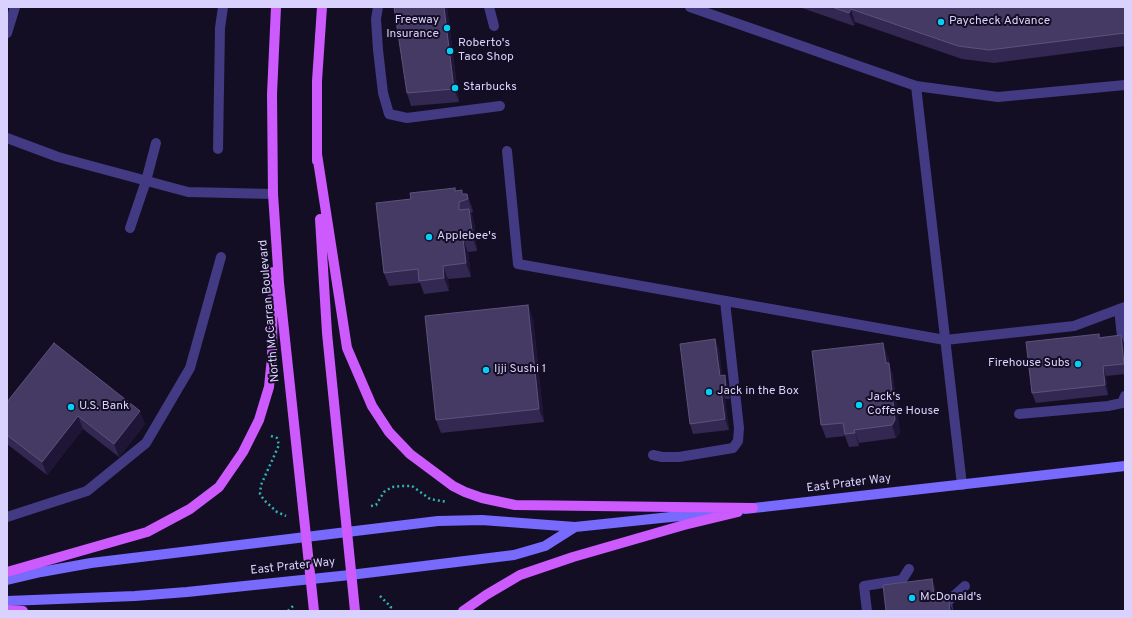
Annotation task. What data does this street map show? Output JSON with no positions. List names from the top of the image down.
{
  "streets": {
    "main road": ["North McCarran Boulevard", "East Prater Way"]
  },
  "crossings": [
    ["North McCarran Boulevard", "East Prater Way"]
  ],
  "places": [
    "Paycheck Advance",
    "Freeway Insurance",
    "Roberto's Taco Shop",
    "Starbucks",
    "Applebee's",
    "Firehouse Subs",
    "Ijji Sushi 1",
    "Jack in the Box",
    "Jack's Coffee House",
    "U.S. Bank",
    "McDonald's"
  ]
}
